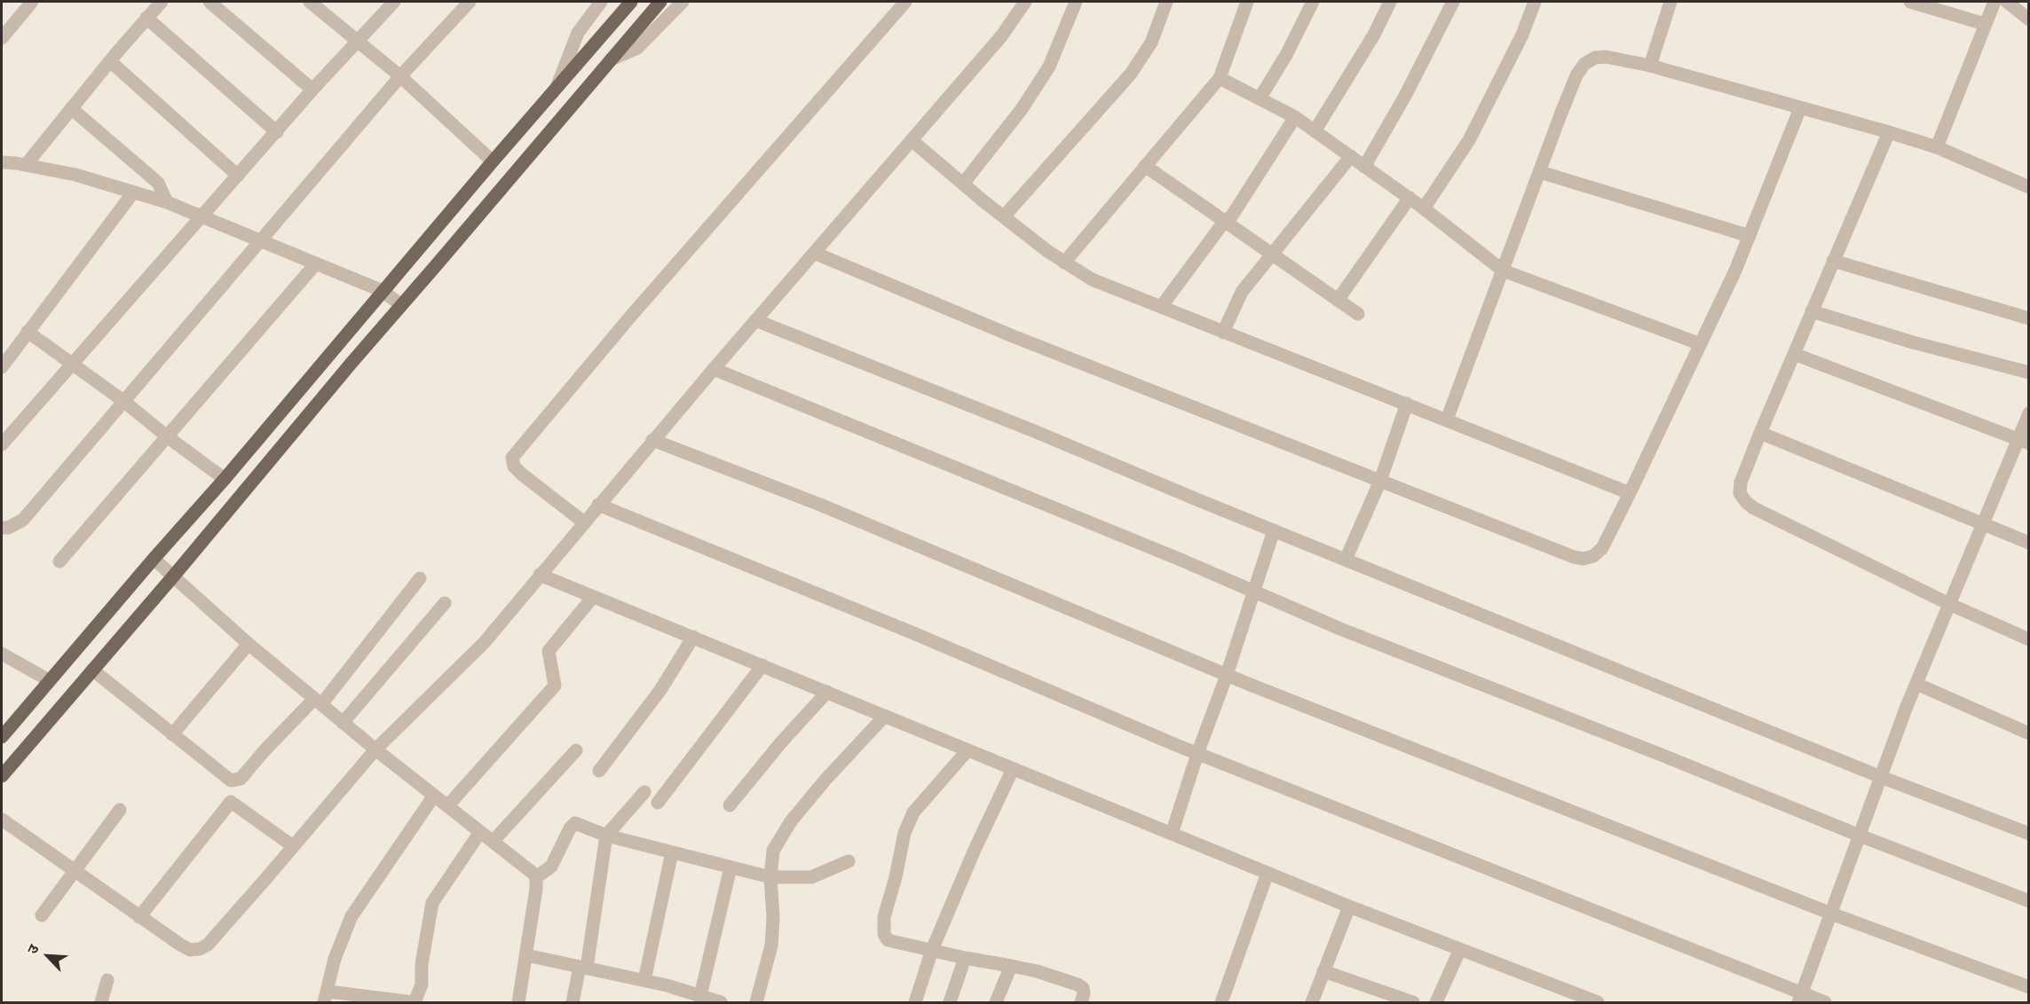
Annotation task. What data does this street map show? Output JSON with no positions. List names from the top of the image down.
{
  "north": "top left"
}
